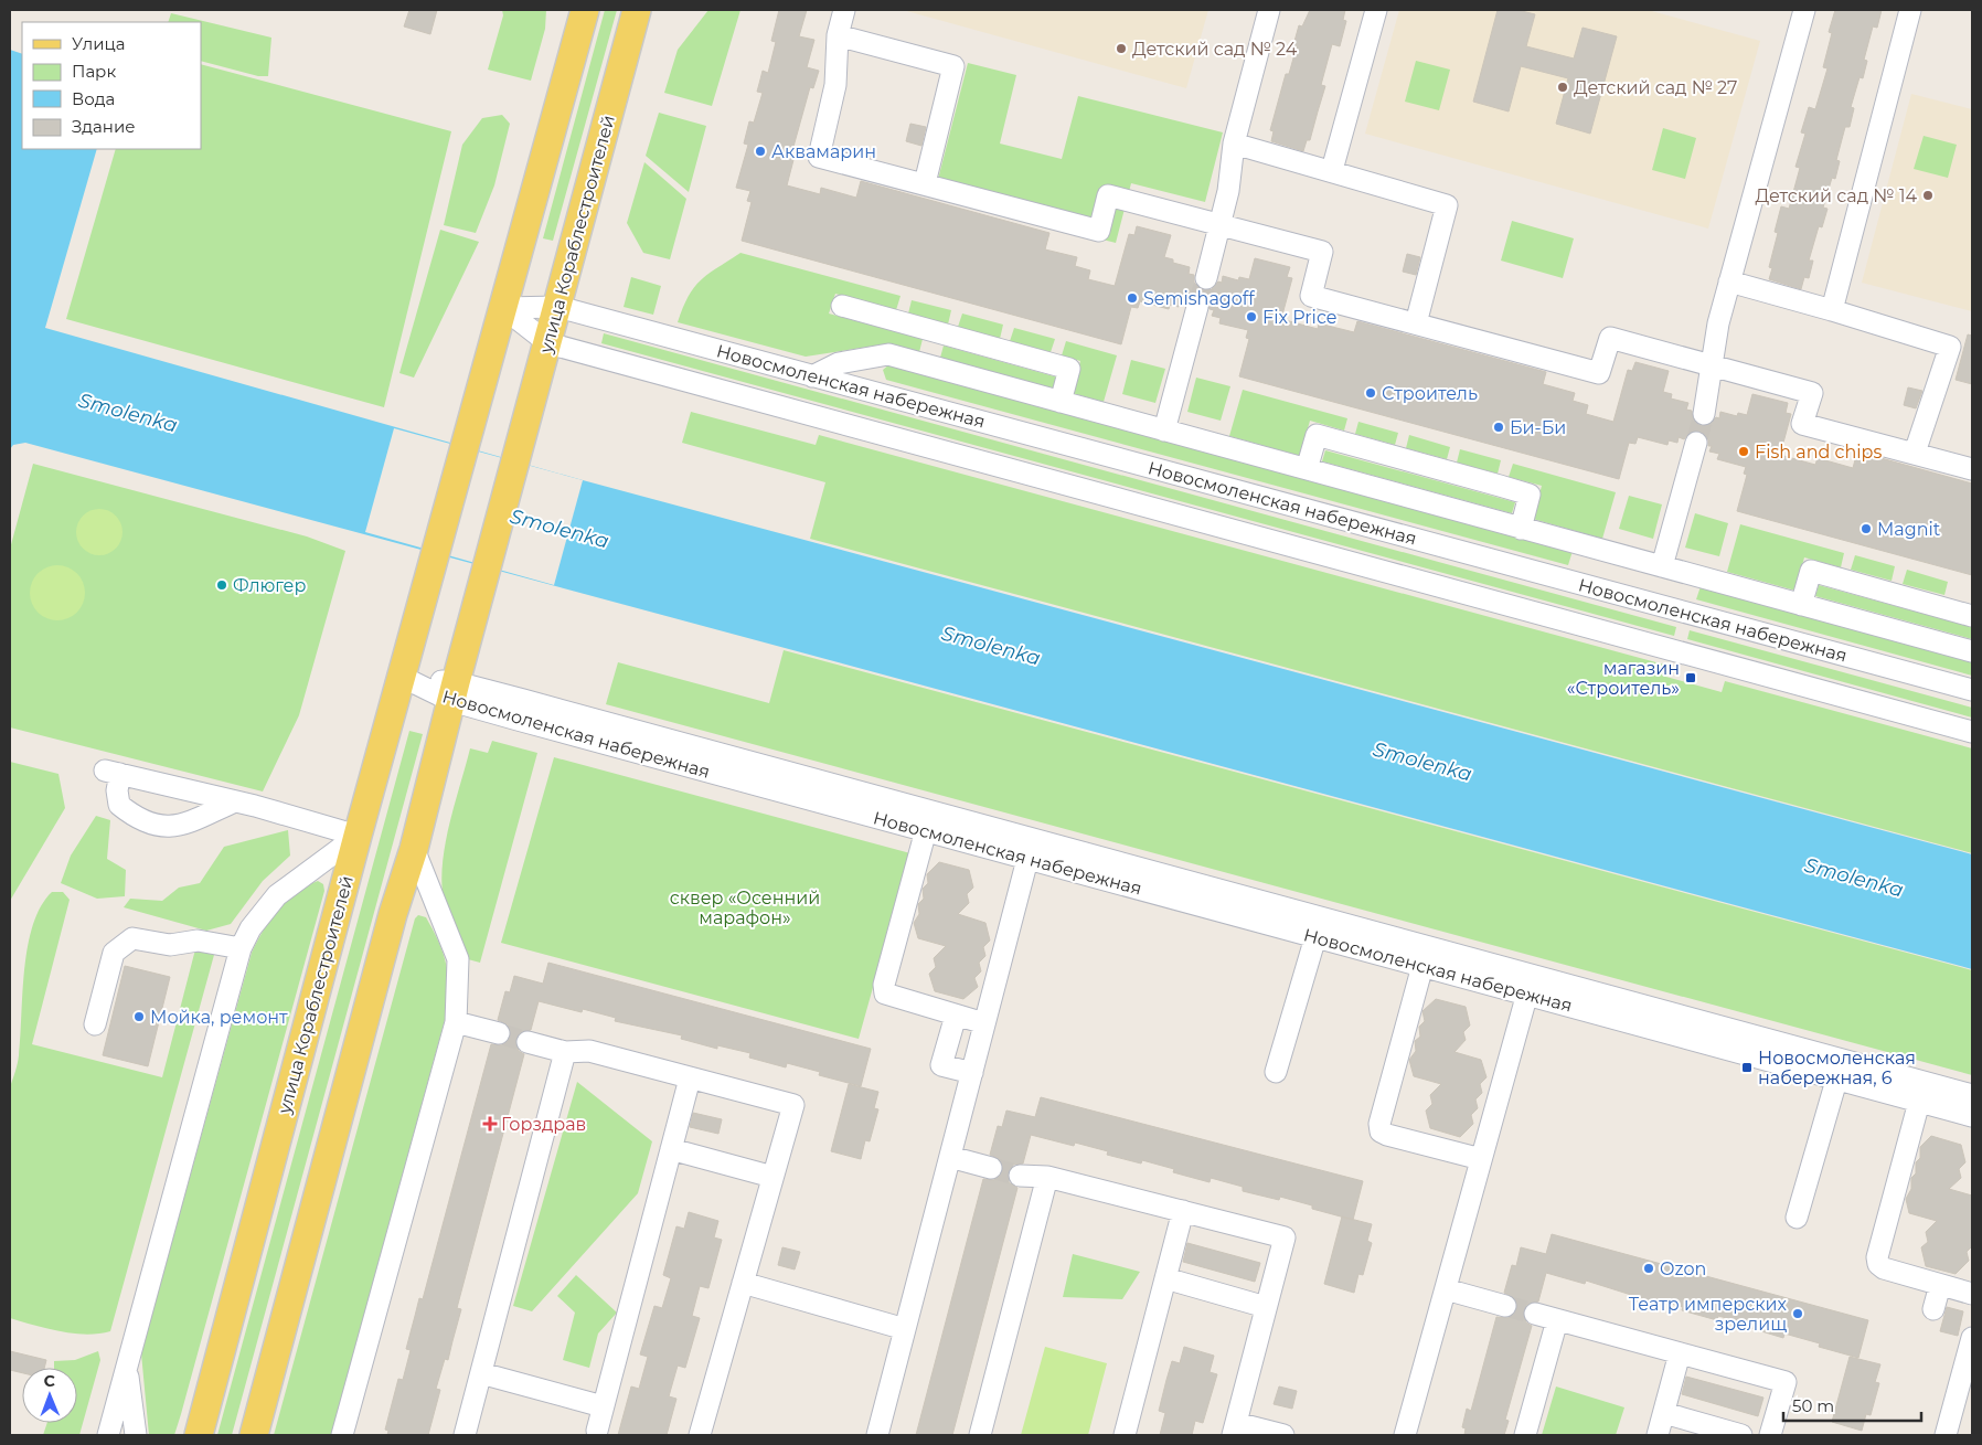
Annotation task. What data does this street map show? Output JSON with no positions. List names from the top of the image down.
{
  "streets": {
    "main road": ["улица Кораблестроителей"],
    "street": ["Новосмоленская набережная"]
  },
  "crossings": [
    ["улица Кораблестроителей", "Новосмоленская набережная"]
  ],
  "water": ["Smolenka"],
  "parks": ["сквер «Осенний марафон»"],
  "places": {
    "other": [
      "Детский сад № 24",
      "Детский сад № 27",
      "Аквамарин",
      "Детский сад № 14",
      "Semishagoff",
      "Fix Price",
      "Строитель",
      "Би-Би",
      "Fish and chips",
      "Magnit",
      "Флюгер",
      "Мойка, ремонт",
      "Ozon",
      "Театр имперских зрелищ"
    ],
    "transit": ["магазин «Строитель»", "Новосмоленская набережная, 6"],
    "health": ["Горздрав"]
  },
  "legend": [
    "Улица",
    "Парк",
    "Вода",
    "Здание"
  ],
  "scale_bar": "50 m",
  "north": "top"
}
